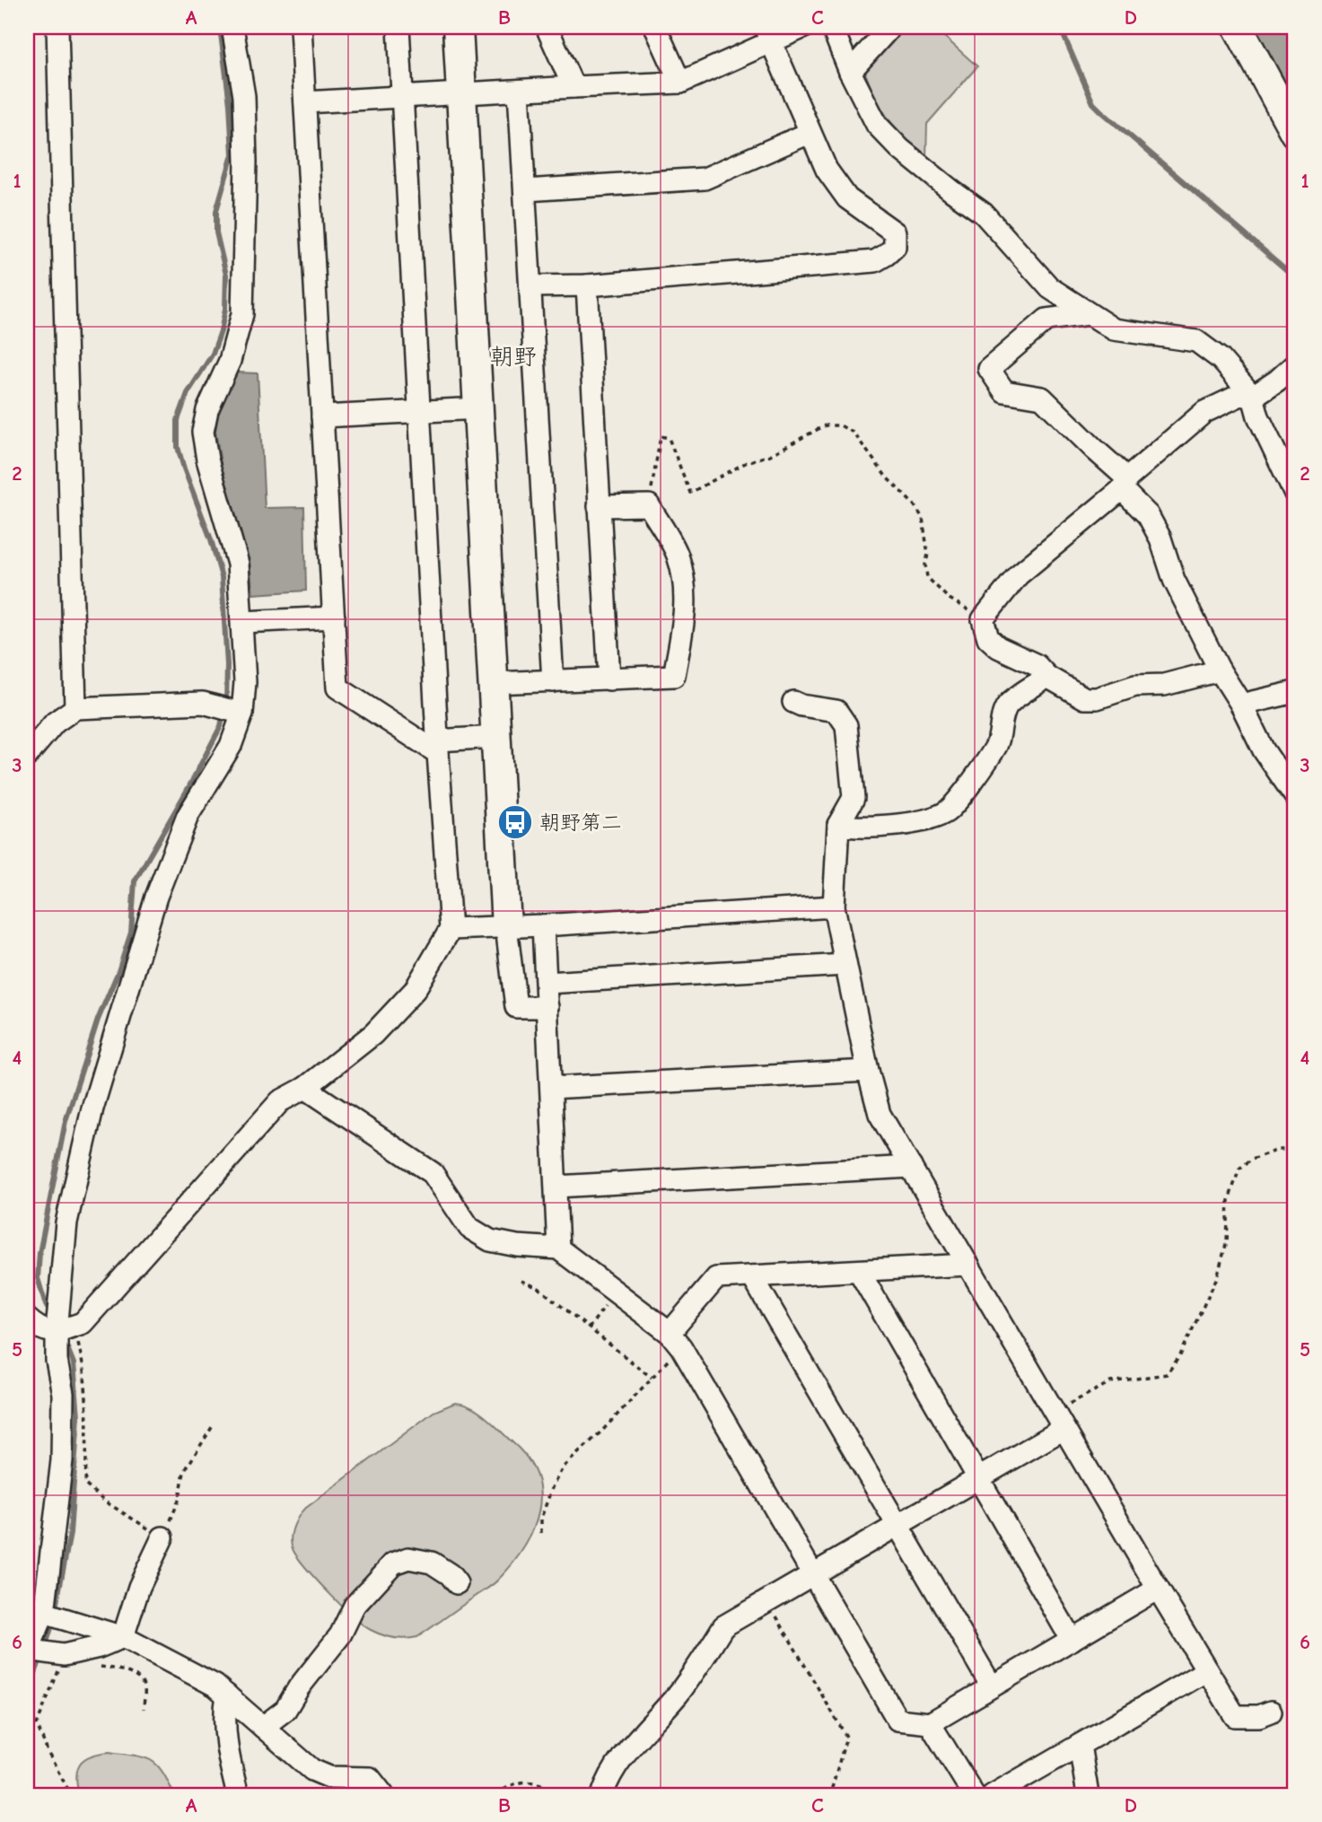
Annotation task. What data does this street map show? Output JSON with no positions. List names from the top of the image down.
{
  "districts": ["朝野"],
  "places": {
    "bus stop": ["朝野第二"]
  },
  "grid": {
    "columns": [
      "A",
      "B",
      "C",
      "D"
    ],
    "rows": [
      "1",
      "2",
      "3",
      "4",
      "5",
      "6"
    ]
  }
}
